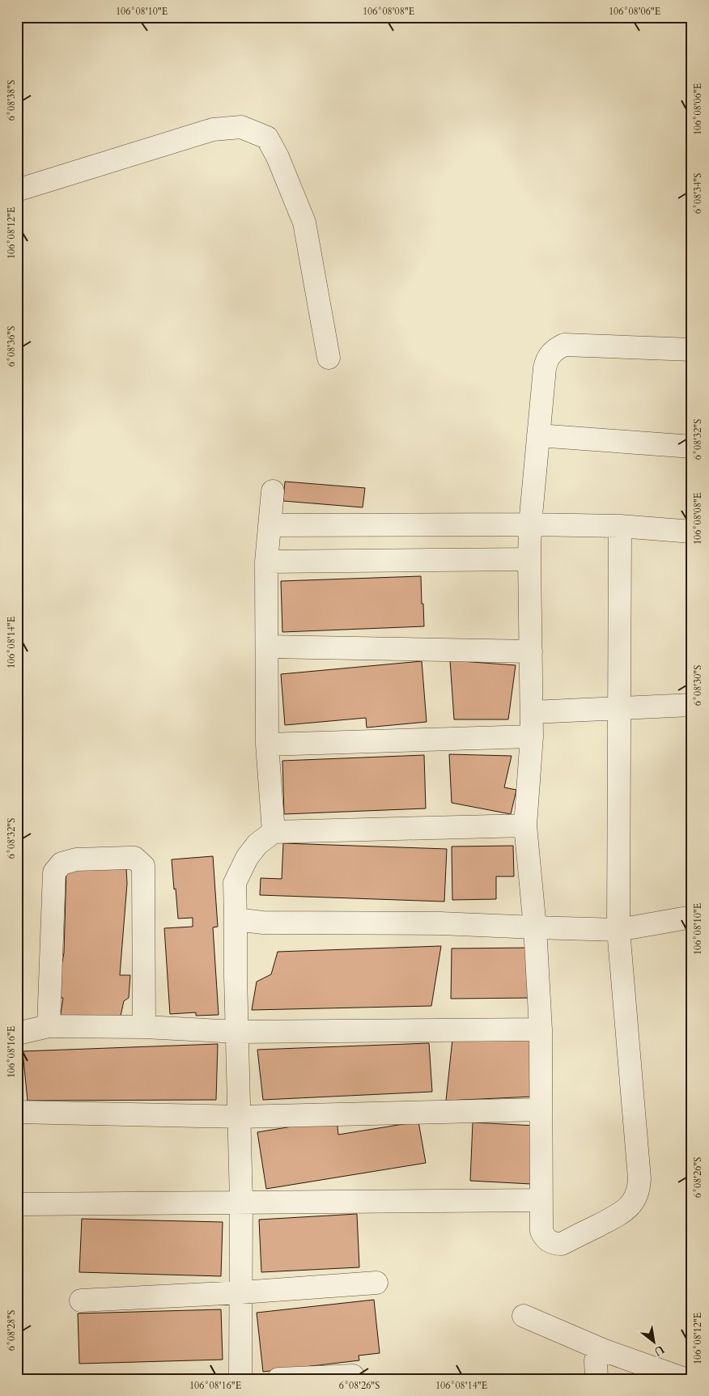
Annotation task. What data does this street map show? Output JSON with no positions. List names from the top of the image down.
{
  "north": "bottom right",
  "coordinates": [
    "106°08'10\"E",
    "106°08'08\"E",
    "106°08'06\"E",
    "6°08'38\"S",
    "6°08'34\"S",
    "106°08'12\"E",
    "6°08'36\"S",
    "6°08'32\"S",
    "106°08'14\"E",
    "6°08'30\"S",
    "106°08'16\"E",
    "6°08'26\"S",
    "6°08'28\"S"
  ]
}
